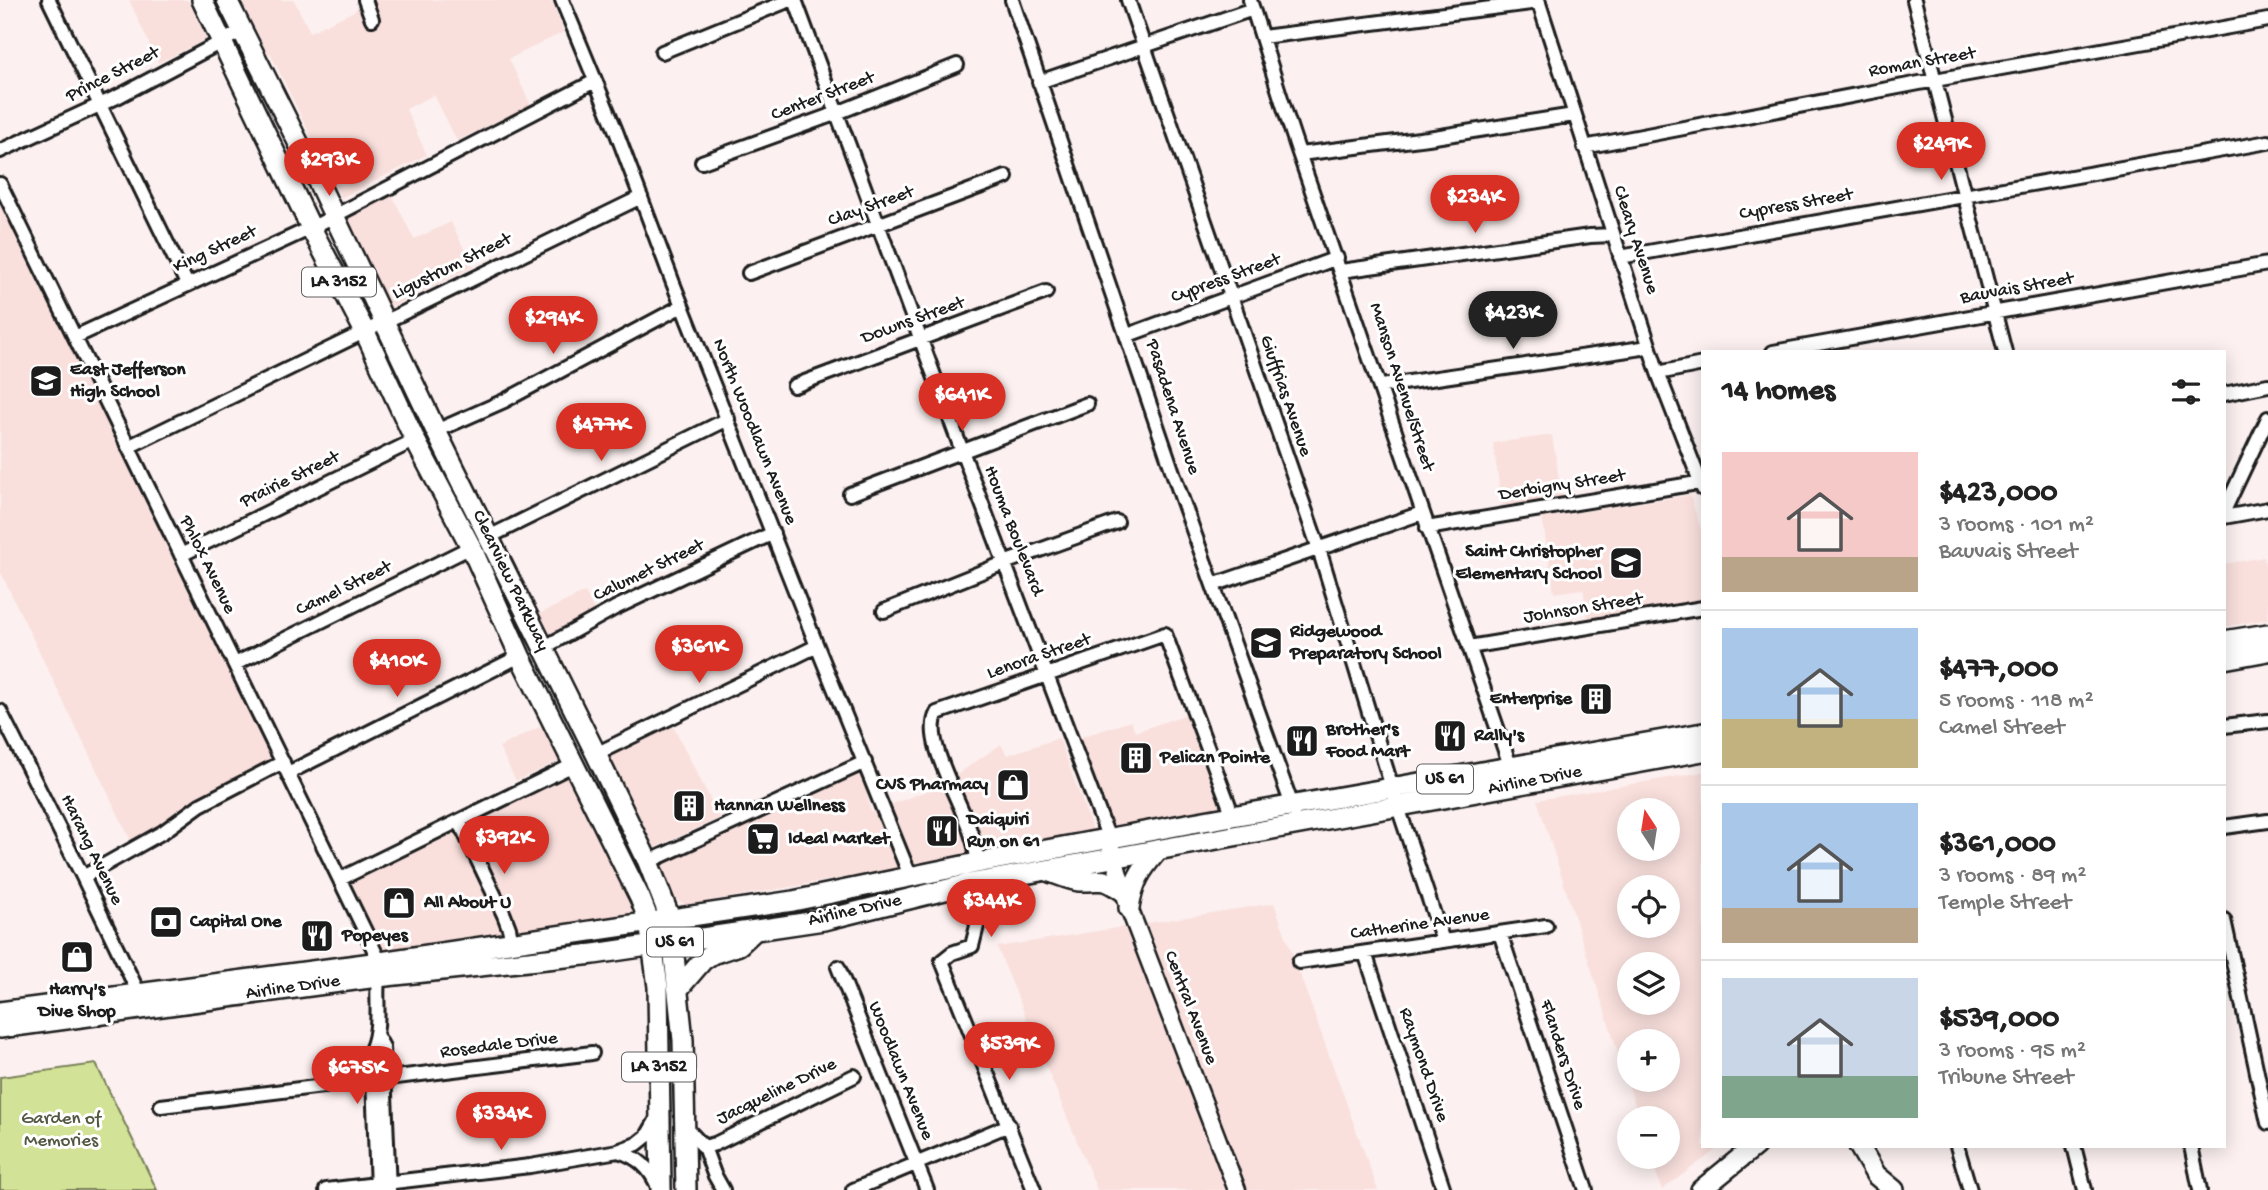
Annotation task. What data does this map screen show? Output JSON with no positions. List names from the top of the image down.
{
  "streets": {
    "highway": [
      "LA 3152",
      "Clearview Parkway",
      "US 61",
      "Airline Drive"
    ],
    "main road": ["Central Avenue"],
    "street": [
      "Roman Street",
      "Prince Street",
      "Center Street",
      "Cypress Street",
      "Clay Street",
      "Cleary Avenue",
      "King Street",
      "Ligustrum Street",
      "Bauvais Street",
      "Downs Street",
      "Manson Avenue/Street",
      "Giuffrias Avenue",
      "Pasadena Avenue",
      "North Woodlawn Avenue",
      "Prairie Street",
      "Derbigny Street",
      "Houma Boulevard",
      "Phlox Avenue",
      "Calumet Street",
      "Camel Street",
      "Johnson Street",
      "Lenora Street",
      "Harang Avenue",
      "Catherine Avenue",
      "Rosedale Drive",
      "Flanders Drive",
      "Raymond Drive",
      "Woodlawn Avenue",
      "Jacqueline Drive"
    ]
  },
  "crossings": [
    ["Roman Street", "Cleary Avenue"],
    ["Prince Street", "Clearview Parkway"],
    ["Center Street", "Houma Boulevard"],
    ["Cypress Street", "Cleary Avenue"],
    ["Cypress Street", "Manson Avenue/Street"],
    ["Cypress Street", "Giuffrias Avenue"],
    ["Cypress Street", "Pasadena Avenue"],
    ["Clay Street", "Houma Boulevard"],
    ["King Street", "North Woodlawn Avenue"],
    ["King Street", "Phlox Avenue"],
    ["King Street", "Clearview Parkway"],
    ["Ligustrum Street", "North Woodlawn Avenue"],
    ["Ligustrum Street", "Phlox Avenue"],
    ["Ligustrum Street", "Clearview Parkway"],
    ["LA 3152", "Clearview Parkway"],
    ["LA 3152", "Airline Drive"],
    ["Downs Street", "Houma Boulevard"],
    ["Manson Avenue/Street", "Derbigny Street"],
    ["Manson Avenue/Street", "Johnson Street"],
    ["Manson Avenue/Street", "Airline Drive"],
    ["Giuffrias Avenue", "Airline Drive"],
    ["Giuffrias Avenue", "Catherine Avenue"],
    ["Pasadena Avenue", "Airline Drive"],
    ["North Woodlawn Avenue", "Calumet Street"],
    ["North Woodlawn Avenue", "Airline Drive"],
    ["Prairie Street", "Phlox Avenue"],
    ["Prairie Street", "Clearview Parkway"],
    ["Houma Boulevard", "Lenora Street"],
    ["Houma Boulevard", "Airline Drive"],
    ["Houma Boulevard", "Central Avenue"],
    ["Phlox Avenue", "Camel Street"],
    ["Phlox Avenue", "Airline Drive"],
    ["Calumet Street", "Clearview Parkway"],
    ["Clearview Parkway", "Camel Street"],
    ["Clearview Parkway", "Airline Drive"],
    ["Clearview Parkway", "Jacqueline Drive"],
    ["Lenora Street", "Airline Drive"],
    ["Airline Drive", "Harang Avenue"],
    ["Airline Drive", "Central Avenue"],
    ["Catherine Avenue", "Flanders Drive"],
    ["Catherine Avenue", "Raymond Drive"]
  ],
  "parks": ["Garden of Memories"],
  "places": {
    "school or university": ["East Jefferson High School", "Saint Christopher Elementary School", "Ridgewood Preparatory School"],
    "building": ["Enterprise", "Pelican Pointe", "Hannan Wellness"],
    "restaurant": [
      "Rally's",
      "Brother's Food Mart",
      "Daiquiri Run on 61",
      "Popeyes"
    ],
    "shop": ["CVS Pharmacy", "All About U", "Harry's Dive Shop"],
    "supermarket": ["Ideal Market"],
    "bank": ["Capital One"]
  },
  "north": "top",
  "page": {
    "price": [
      "$249K",
      "$293K",
      "$234K",
      "$423K",
      "$294K",
      "$641K",
      "$477K",
      "$361K",
      "$410K",
      "$392K",
      "$344K",
      "$539K",
      "$675K",
      "$334K"
    ],
    "heading": "14 homes",
    "list": [
      {
        "name": "$423,000",
        "note": "3 rooms · 101 m² · Bauvais Street"
      },
      {
        "name": "$477,000",
        "note": "5 rooms · 118 m² · Camel Street"
      },
      {
        "name": "$361,000",
        "note": "3 rooms · 89 m² · Temple Street"
      },
      {
        "name": "$539,000",
        "note": "3 rooms · 95 m² · Tribune Street"
      }
    ],
    "map_buttons": ["+", "−"]
  }
}
